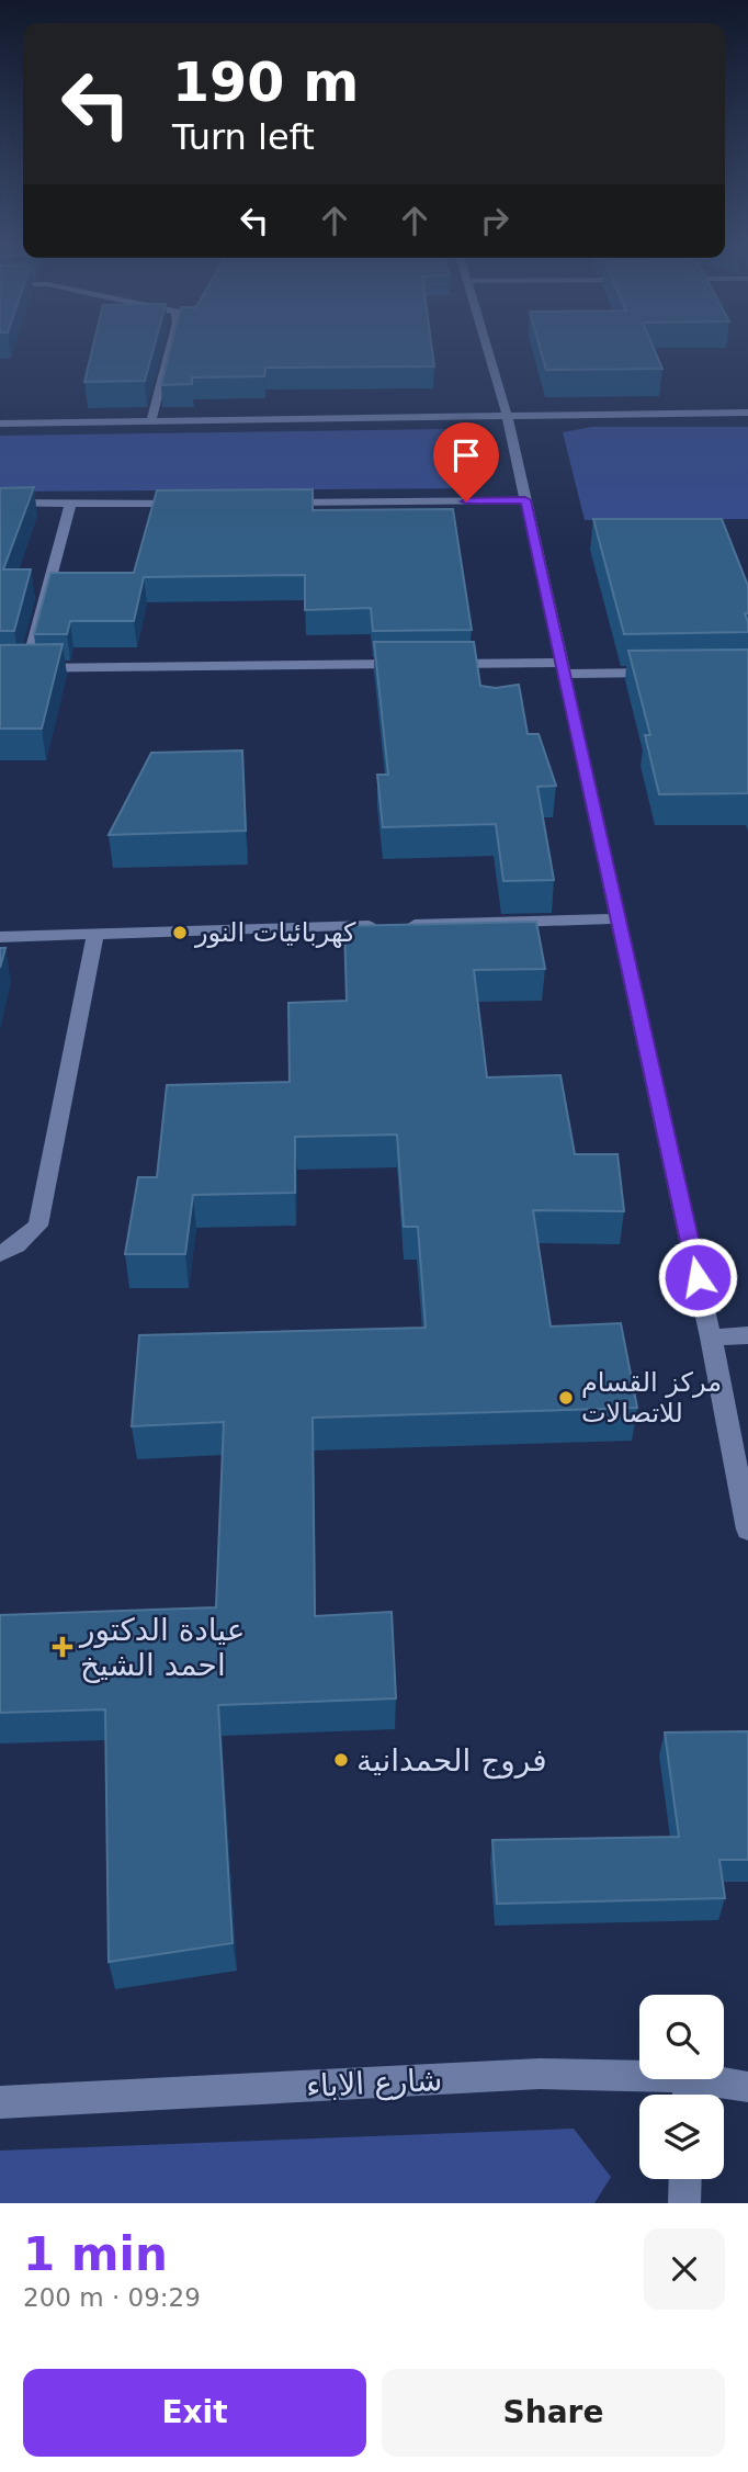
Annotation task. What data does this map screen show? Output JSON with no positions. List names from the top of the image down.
{
  "streets": {
    "street": ["شارع الاباء"]
  },
  "places": {
    "other": ["كهربائيات النور", "مركز القسام للاتصالات", "فروج الحمدانية"],
    "health": ["عيادة الدكتور احمد الشيخ"]
  },
  "page": {
    "turn": ["190 m", "Turn left"],
    "heading": ["1 min", "200 m · 09:29"],
    "buttons": ["Exit", "Share"]
  }
}
